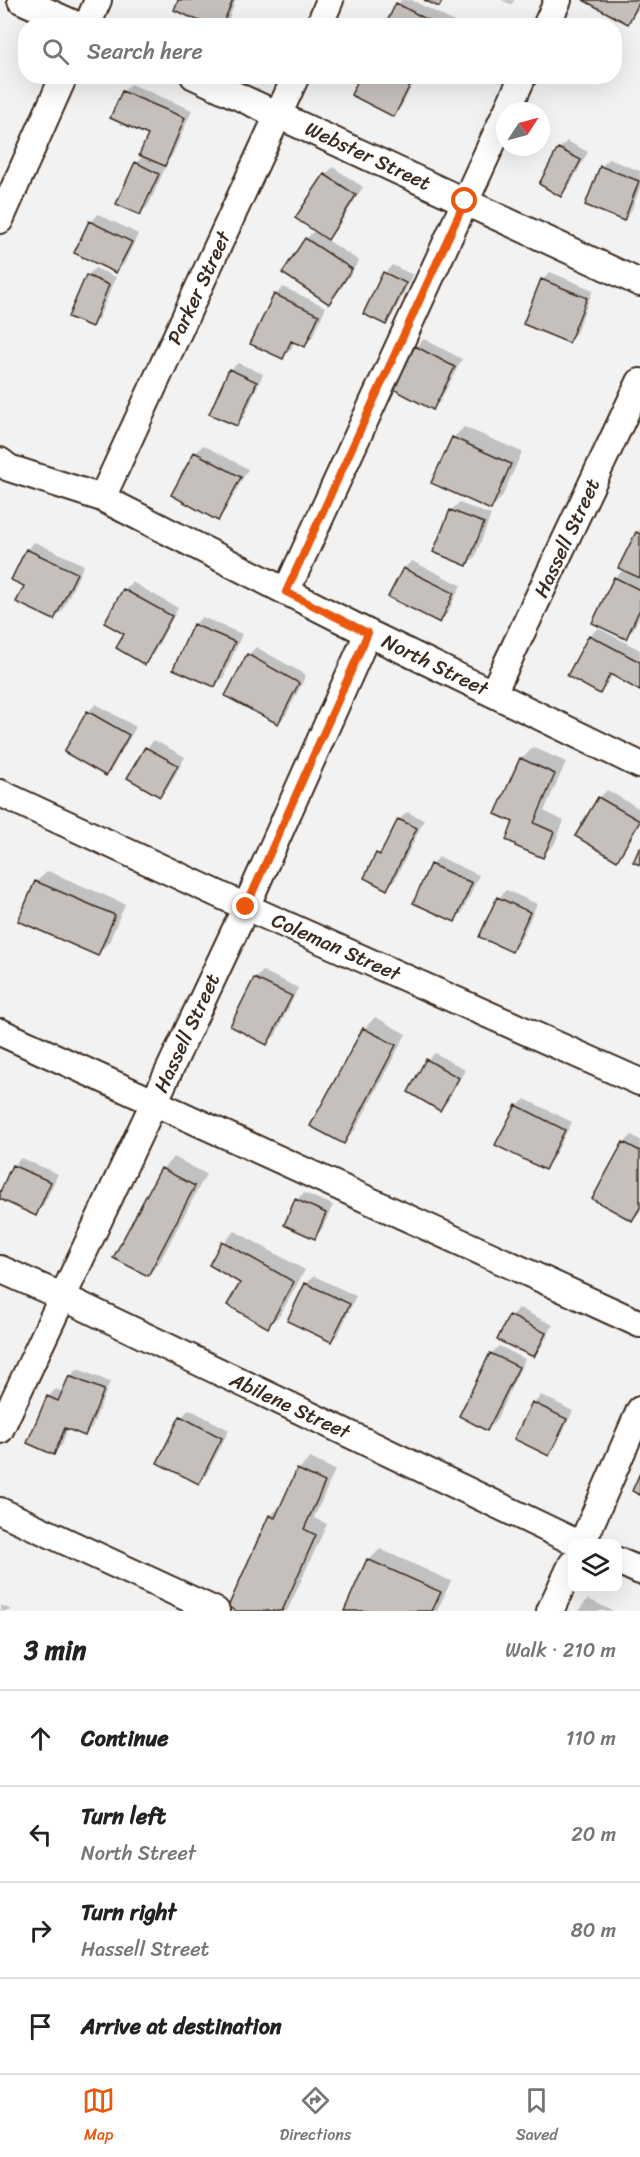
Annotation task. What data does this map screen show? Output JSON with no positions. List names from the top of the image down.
{
  "streets": {
    "street": [
      "Webster Street",
      "Parker Street",
      "Hassell Street",
      "North Street",
      "Coleman Street",
      "Abilene Street"
    ]
  },
  "crossings": [
    ["Webster Street", "Parker Street"],
    ["Parker Street", "North Street"],
    ["Hassell Street", "North Street"],
    ["Hassell Street", "Coleman Street"],
    ["Hassell Street", "Abilene Street"]
  ],
  "north": "top right",
  "page": {
    "search": "Search here",
    "heading": ["3 min", "Walk · 210 m"],
    "list": [
      ["Continue", "110 m"],
      ["Turn left", "North Street", "20 m"],
      ["Turn right", "Hassell Street", "80 m"],
      "Arrive at destination"
    ],
    "nav": ["Map", "Directions", "Saved"]
  }
}
